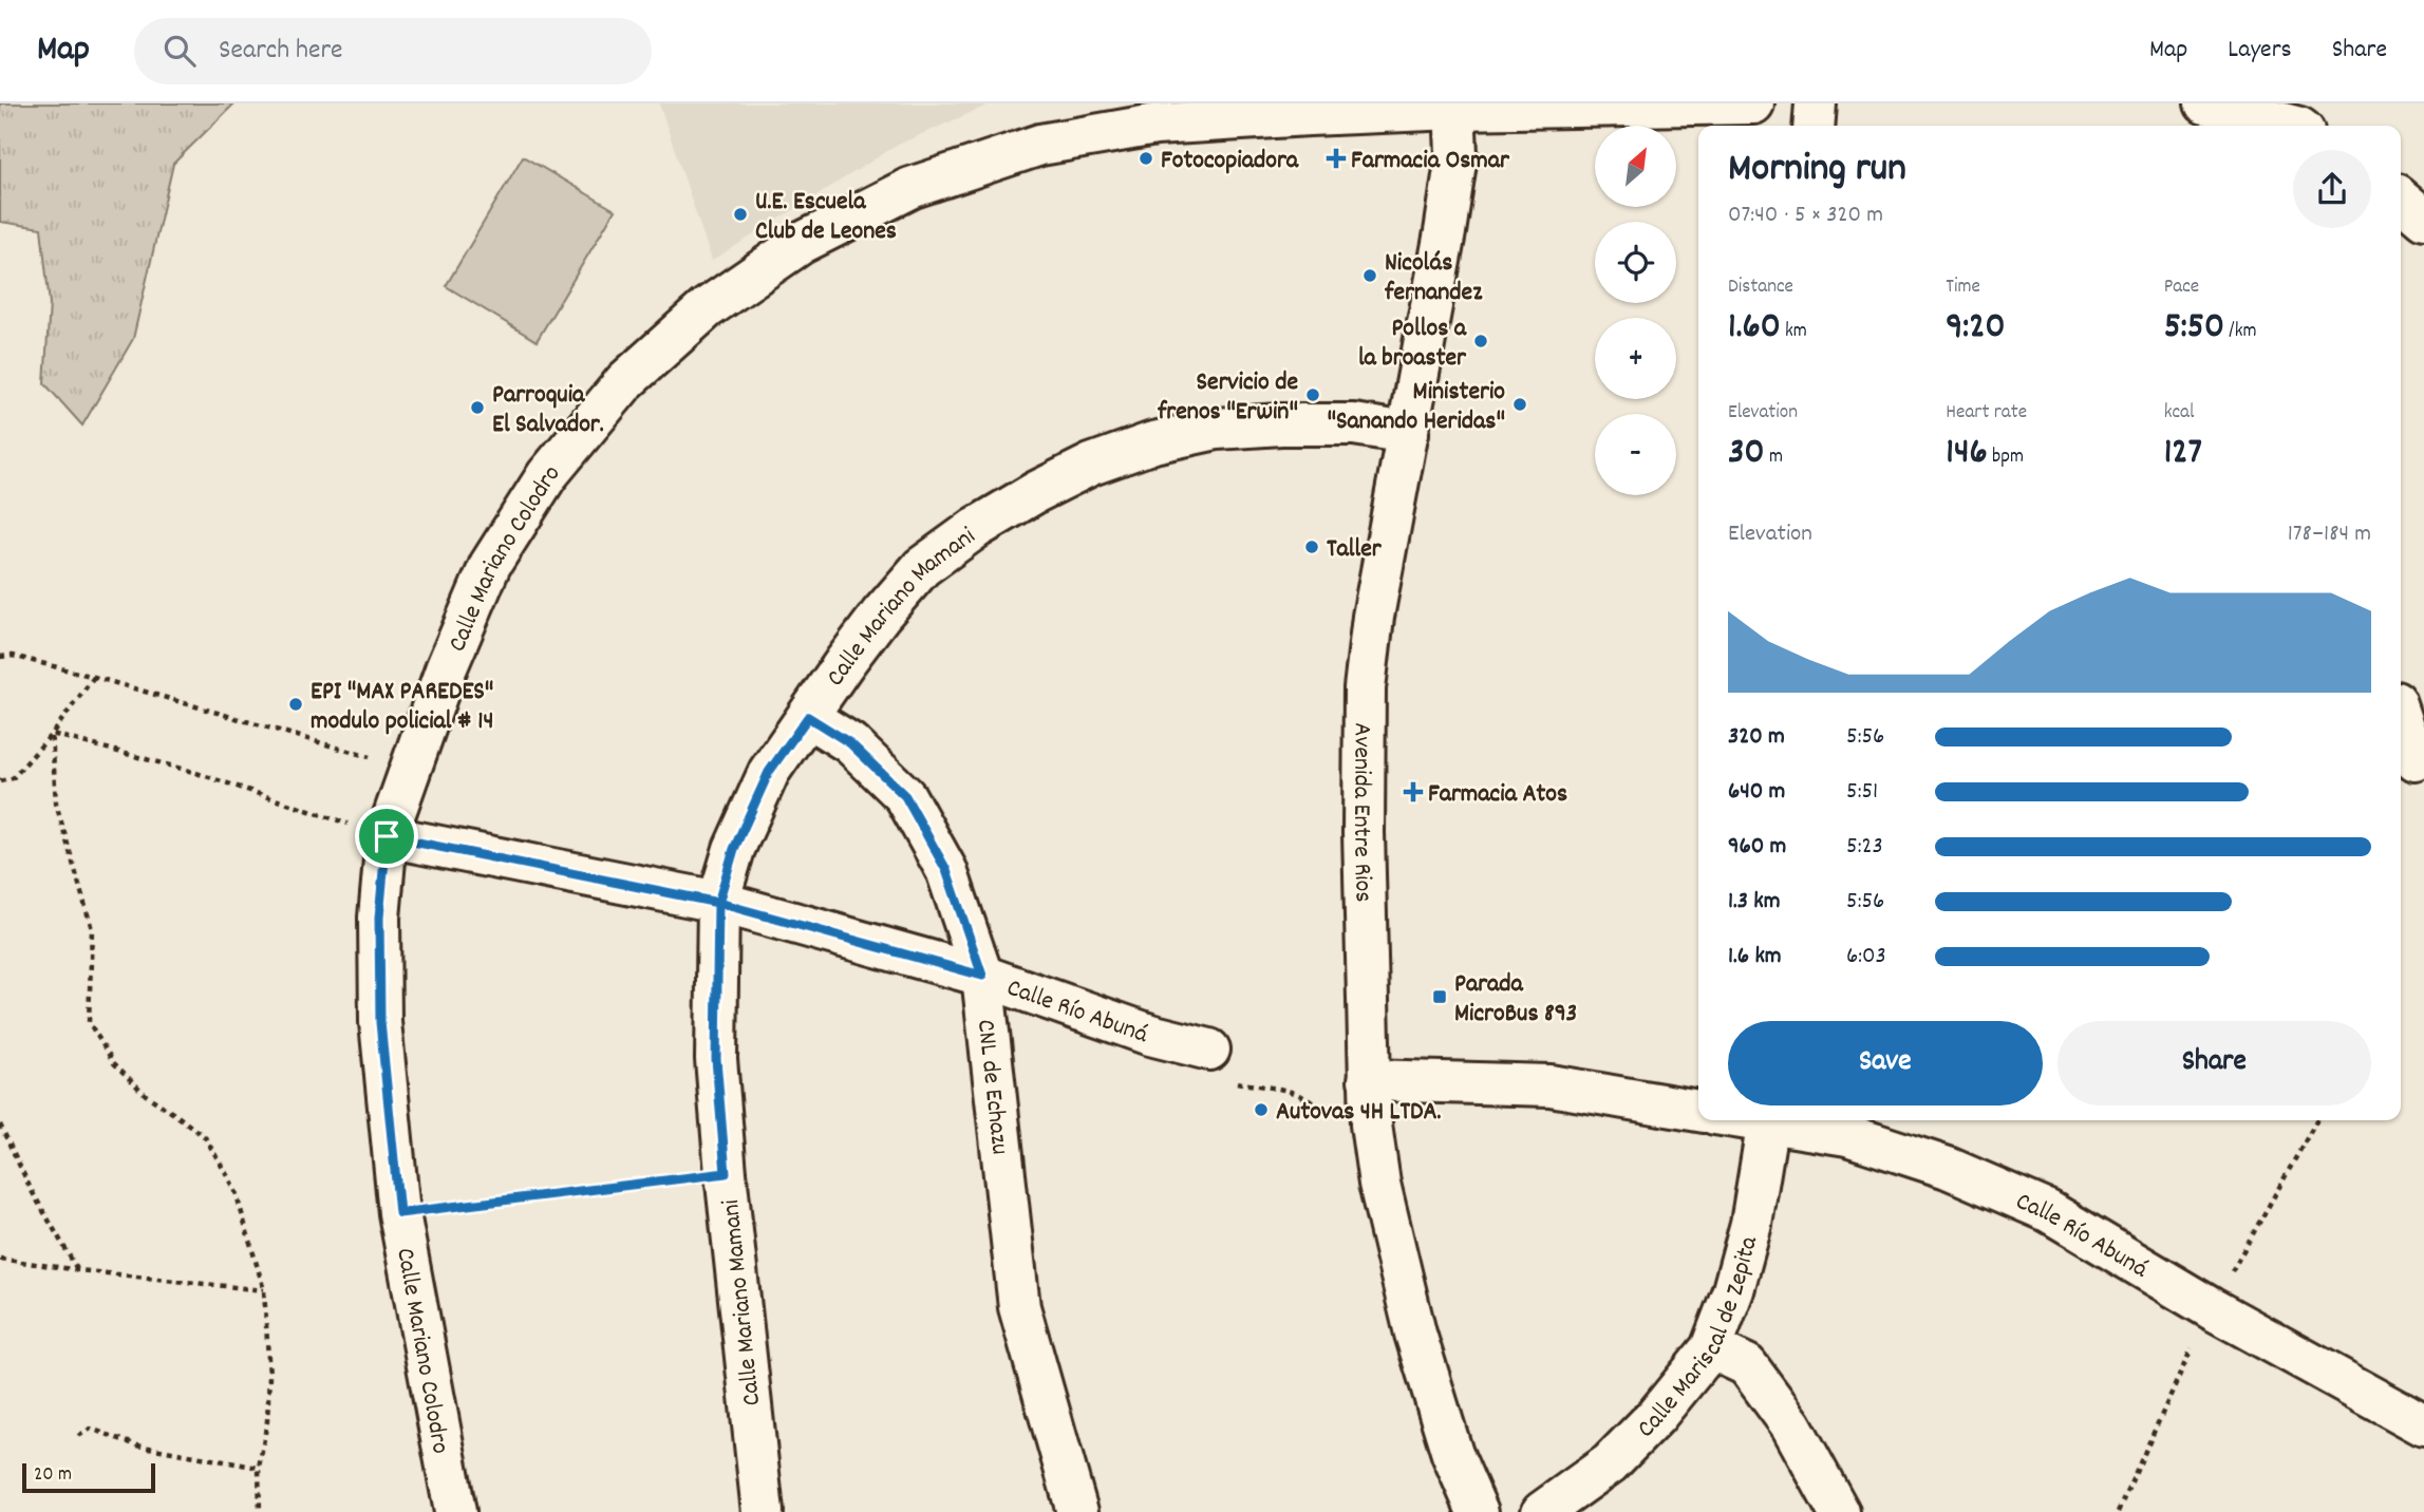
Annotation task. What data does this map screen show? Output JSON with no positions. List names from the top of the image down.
{
  "streets": {
    "street": [
      "Calle Mariano Colodro",
      "Calle Mariano Mamani",
      "Avenida Entre Rios",
      "Calle Río Abuná",
      "CNL de Echazu",
      "Calle Mariscal de Zepita"
    ]
  },
  "crossings": [
    ["Calle Mariano Colodro", "Avenida Entre Rios"],
    ["Calle Mariano Colodro", "Calle Río Abuná"],
    ["Calle Mariano Mamani", "Avenida Entre Rios"],
    ["Calle Mariano Mamani", "Calle Río Abuná"],
    ["Calle Mariano Mamani", "CNL de Echazu"],
    ["Calle Río Abuná", "CNL de Echazu"]
  ],
  "places": {
    "other": [
      "Fotocopiadora",
      "U.E. Escuela Club de Leones",
      "Nicolás fernandez",
      "Pollos a la broaster",
      "Servicio de frenos \"Erwin\"",
      "Ministerio \"Sanando Heridas\"",
      "Parroquia El Salvador.",
      "Taller",
      "EPI \"MAX PAREDES\" modulo policial # 14",
      "Autovas 4H LTDA."
    ],
    "health": ["Farmacia Osmar", "Farmacia Atos"],
    "transit": ["Parada MicroBus 893"]
  },
  "scale_bar": "20 m",
  "north": "top right",
  "page": {
    "header": "Map",
    "search": "Search here",
    "nav": ["Map", "Layers", "Share"],
    "map_buttons": ["+", "−"],
    "heading": ["Morning run", "07:40 · 5 × 320 m"],
    "stats": [
      ["Distance", "1.60 km"],
      ["Time", "9:20"],
      ["Pace", "5:50 /km"],
      ["Elevation", "30 m"],
      ["Heart rate", "146 bpm"],
      ["kcal", "127"]
    ],
    "chart": ["Elevation", "178–184 m"],
    "list": [
      {
        "name": "320 m",
        "note": "5:56"
      },
      {
        "name": "640 m",
        "note": "5:51"
      },
      {
        "name": "960 m",
        "note": "5:23"
      },
      {
        "name": "1.3 km",
        "note": "5:56"
      },
      {
        "name": "1.6 km",
        "note": "6:03"
      }
    ],
    "buttons": ["Save", "Share"],
    "scale": "20 m"
  }
}
